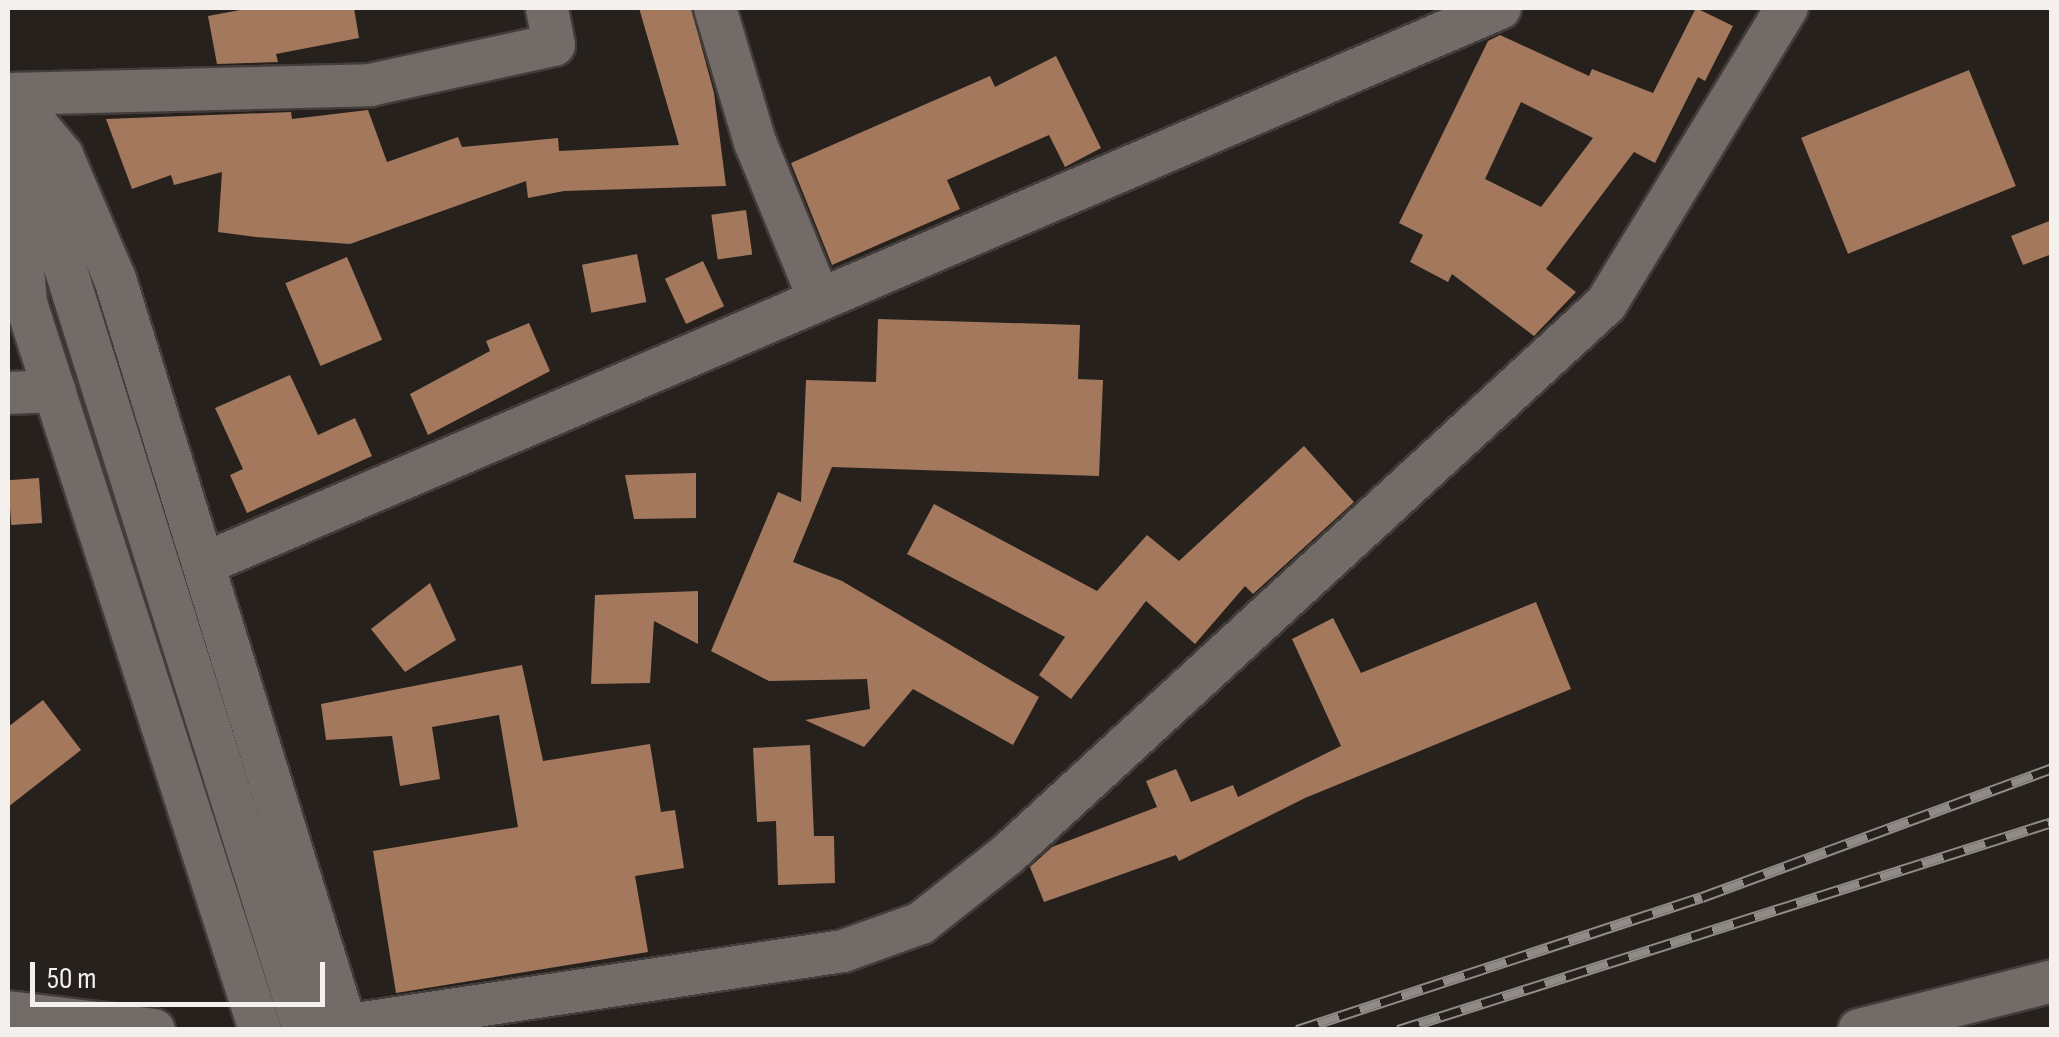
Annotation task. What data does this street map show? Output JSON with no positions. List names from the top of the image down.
{
  "scale_bar": "50 m"
}
